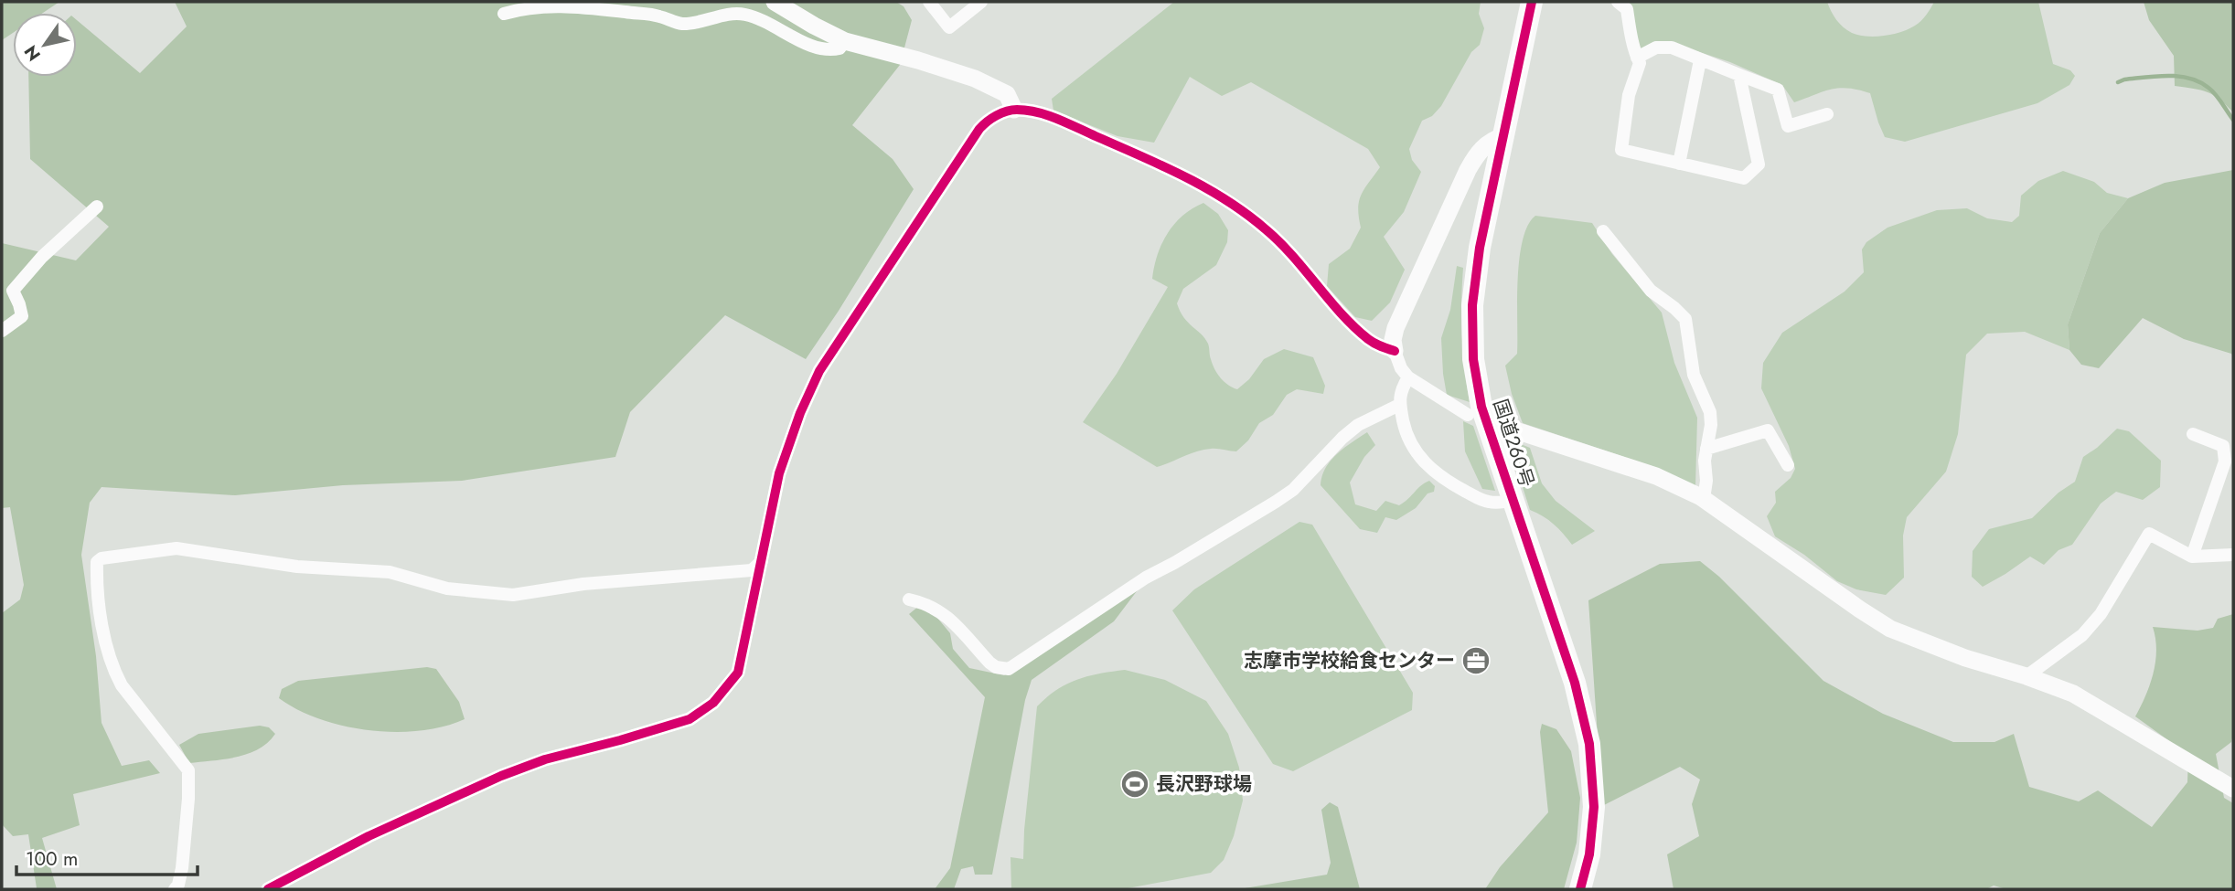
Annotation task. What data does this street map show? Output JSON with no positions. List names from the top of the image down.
{
  "streets": {
    "highway": ["国道260号"]
  },
  "places": {
    "office": ["志摩市学校給食センター"],
    "sports": ["長沢野球場"]
  },
  "scale_bar": "100 m",
  "north": "bottom left"
}
